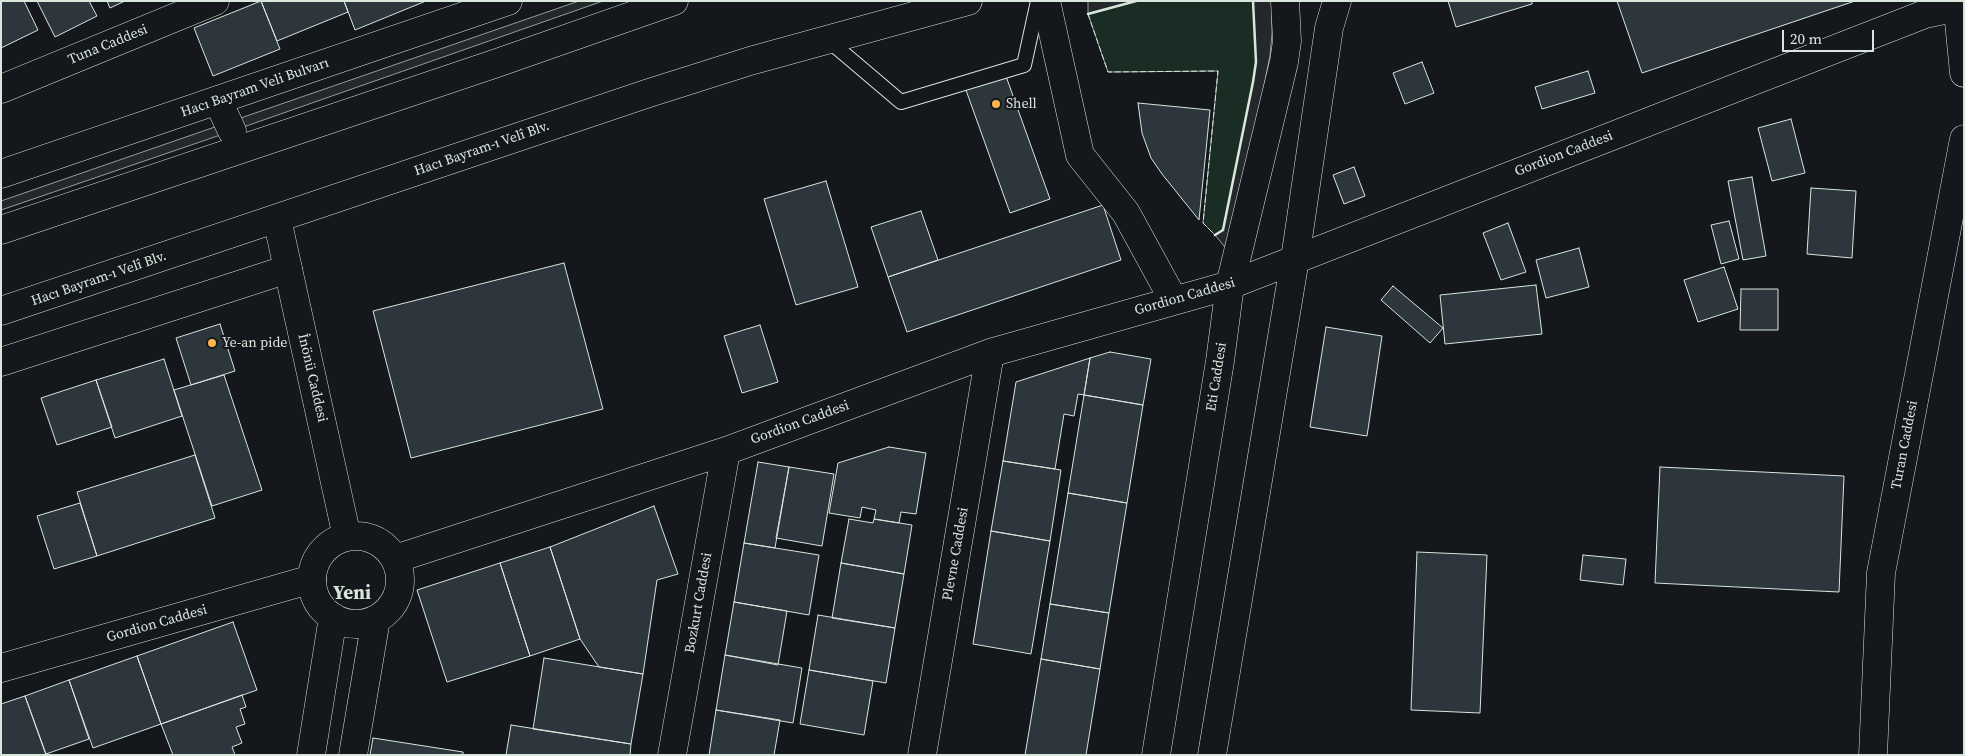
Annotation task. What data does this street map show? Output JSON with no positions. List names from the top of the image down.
{
  "streets": {
    "main road": [
      "Tuna Caddesi",
      "Hacı Bayram Veli Bulvarı",
      "Hacı Bayram-ı Velî Blv.",
      "Gordion Caddesi",
      "Eti Caddesi",
      "İnönü Caddesi",
      "Turan Caddesi",
      "Plevne Caddesi",
      "Bozkurt Caddesi"
    ]
  },
  "crossings": [
    ["Hacı Bayram-ı Velî Blv.", "İnönü Caddesi"],
    ["Gordion Caddesi", "Eti Caddesi"],
    ["Gordion Caddesi", "İnönü Caddesi"],
    ["Gordion Caddesi", "Plevne Caddesi"],
    ["Gordion Caddesi", "Bozkurt Caddesi"]
  ],
  "districts": ["Yeni"],
  "places": ["Shell", "Ye-an pide"],
  "scale_bar": "20 m"
}
